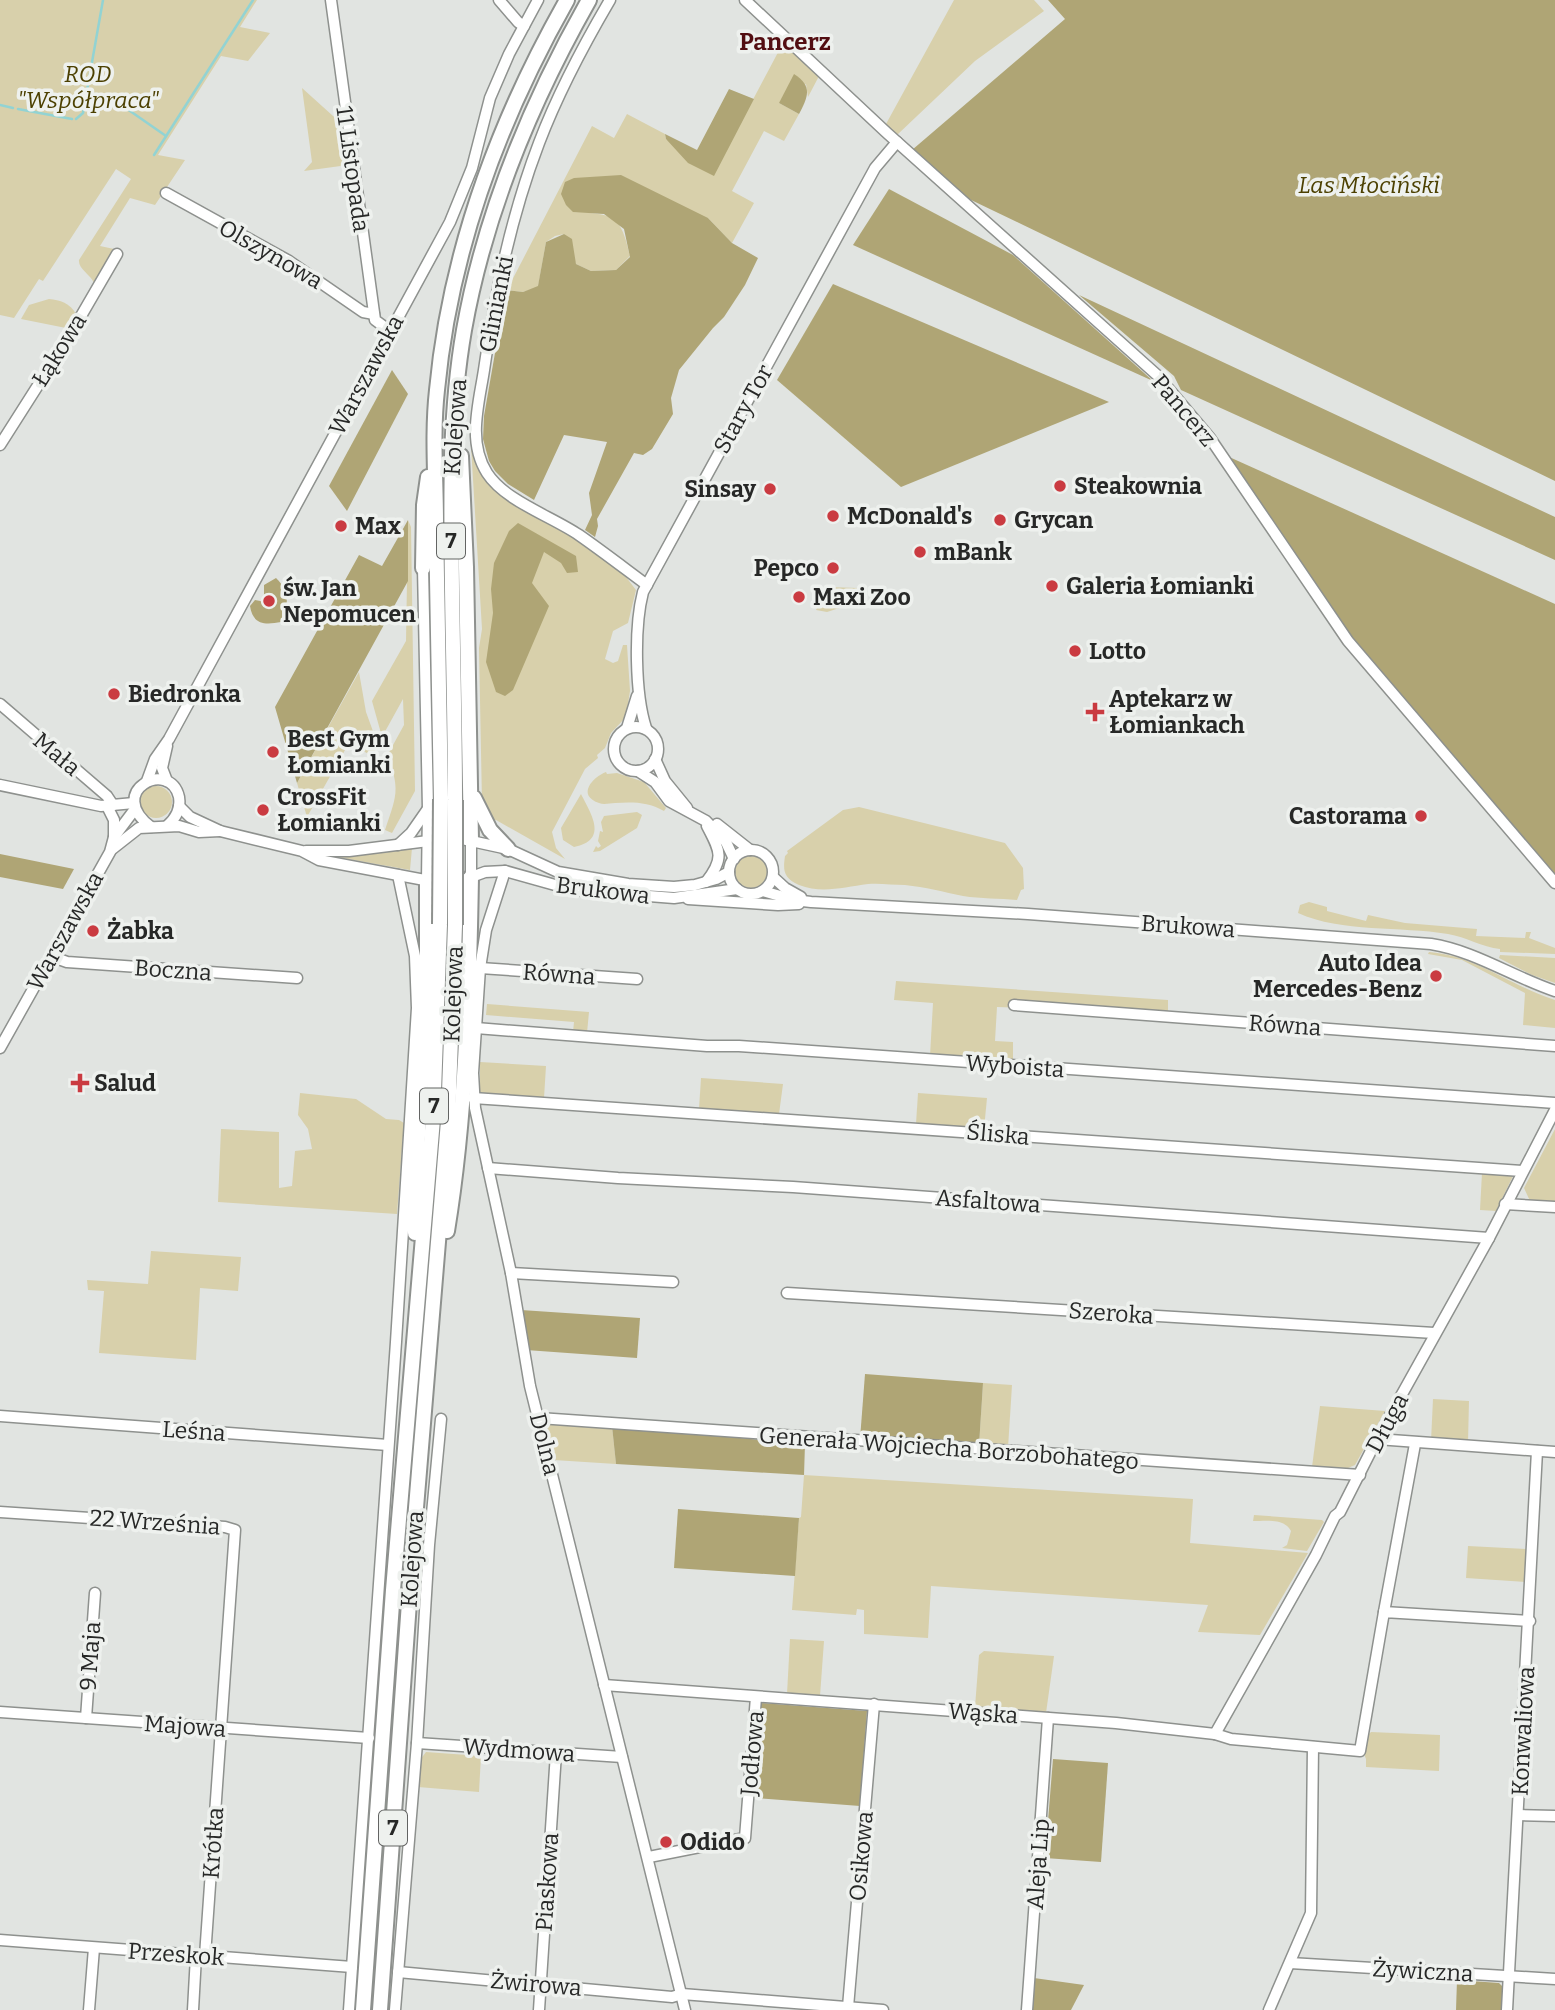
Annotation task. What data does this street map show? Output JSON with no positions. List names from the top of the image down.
{
  "streets": {
    "highway": ["Kolejowa", "7"],
    "street": [
      "11 Listopada",
      "Olszynowa",
      "Glinianki",
      "Łąkowa",
      "Warszawska",
      "Stary Tor",
      "Pancerz",
      "Mała",
      "Brukowa",
      "Boczna",
      "Równa",
      "Wyboista",
      "Śliska",
      "Asfaltowa",
      "Szeroka",
      "Długa",
      "Leśna",
      "Dolna",
      "Generała Wojciecha Borzobohatego",
      "22 Września",
      "9 Maja",
      "Wąska",
      "Majowa",
      "Konwaliowa",
      "Wydmowa",
      "Jodłowa",
      "Krótka",
      "Osikowa",
      "Aleja Lip",
      "Piaskowa",
      "Przeskok",
      "Żywiczna",
      "Żwirowa"
    ]
  },
  "crossings": [
    ["11 Listopada", "Olszynowa"],
    ["Glinianki", "Stary Tor"],
    ["Warszawska", "Mała"],
    ["Warszawska", "Boczna"],
    ["Stary Tor", "Pancerz"],
    ["Kolejowa", "Leśna"],
    ["Kolejowa", "Majowa"],
    ["Kolejowa", "Wydmowa"],
    ["Kolejowa", "Przeskok"],
    ["Kolejowa", "Żwirowa"],
    ["Brukowa", "Dolna"],
    ["Równa", "Dolna"],
    ["Wyboista", "Dolna"],
    ["Śliska", "Długa"],
    ["Śliska", "Dolna"],
    ["Asfaltowa", "Długa"],
    ["Asfaltowa", "Dolna"],
    ["Szeroka", "Długa"],
    ["Długa", "Generała Wojciecha Borzobohatego"],
    ["Długa", "Wąska"],
    ["Dolna", "Generała Wojciecha Borzobohatego"],
    ["Dolna", "Wąska"],
    ["Dolna", "Wydmowa"],
    ["Dolna", "Jodłowa"],
    ["Dolna", "Żwirowa"],
    ["22 Września", "Majowa"],
    ["22 Września", "Krótka"],
    ["9 Maja", "Majowa"],
    ["Wąska", "Jodłowa"],
    ["Wąska", "Osikowa"],
    ["Wąska", "Aleja Lip"],
    ["Majowa", "Krótka"],
    ["Konwaliowa", "Żywiczna"],
    ["Wydmowa", "Piaskowa"],
    ["Krótka", "Przeskok"],
    ["Osikowa", "Żwirowa"],
    ["Piaskowa", "Żwirowa"]
  ],
  "districts": ["Pancerz"],
  "parks": ["ROD \"Współpraca\"", "Las Młociński"],
  "places": {
    "other": [
      "Steakownia",
      "Sinsay",
      "McDonald's",
      "Grycan",
      "Max",
      "mBank",
      "Pepco",
      "Galeria Łomianki",
      "Maxi Zoo",
      "św. Jan Nepomucen",
      "Lotto",
      "Biedronka",
      "Best Gym Łomianki",
      "CrossFit Łomianki",
      "Castorama",
      "Żabka",
      "Auto Idea Mercedes-Benz",
      "Odido"
    ],
    "health": ["Aptekarz w Łomiankach", "Salud"]
  }
}
